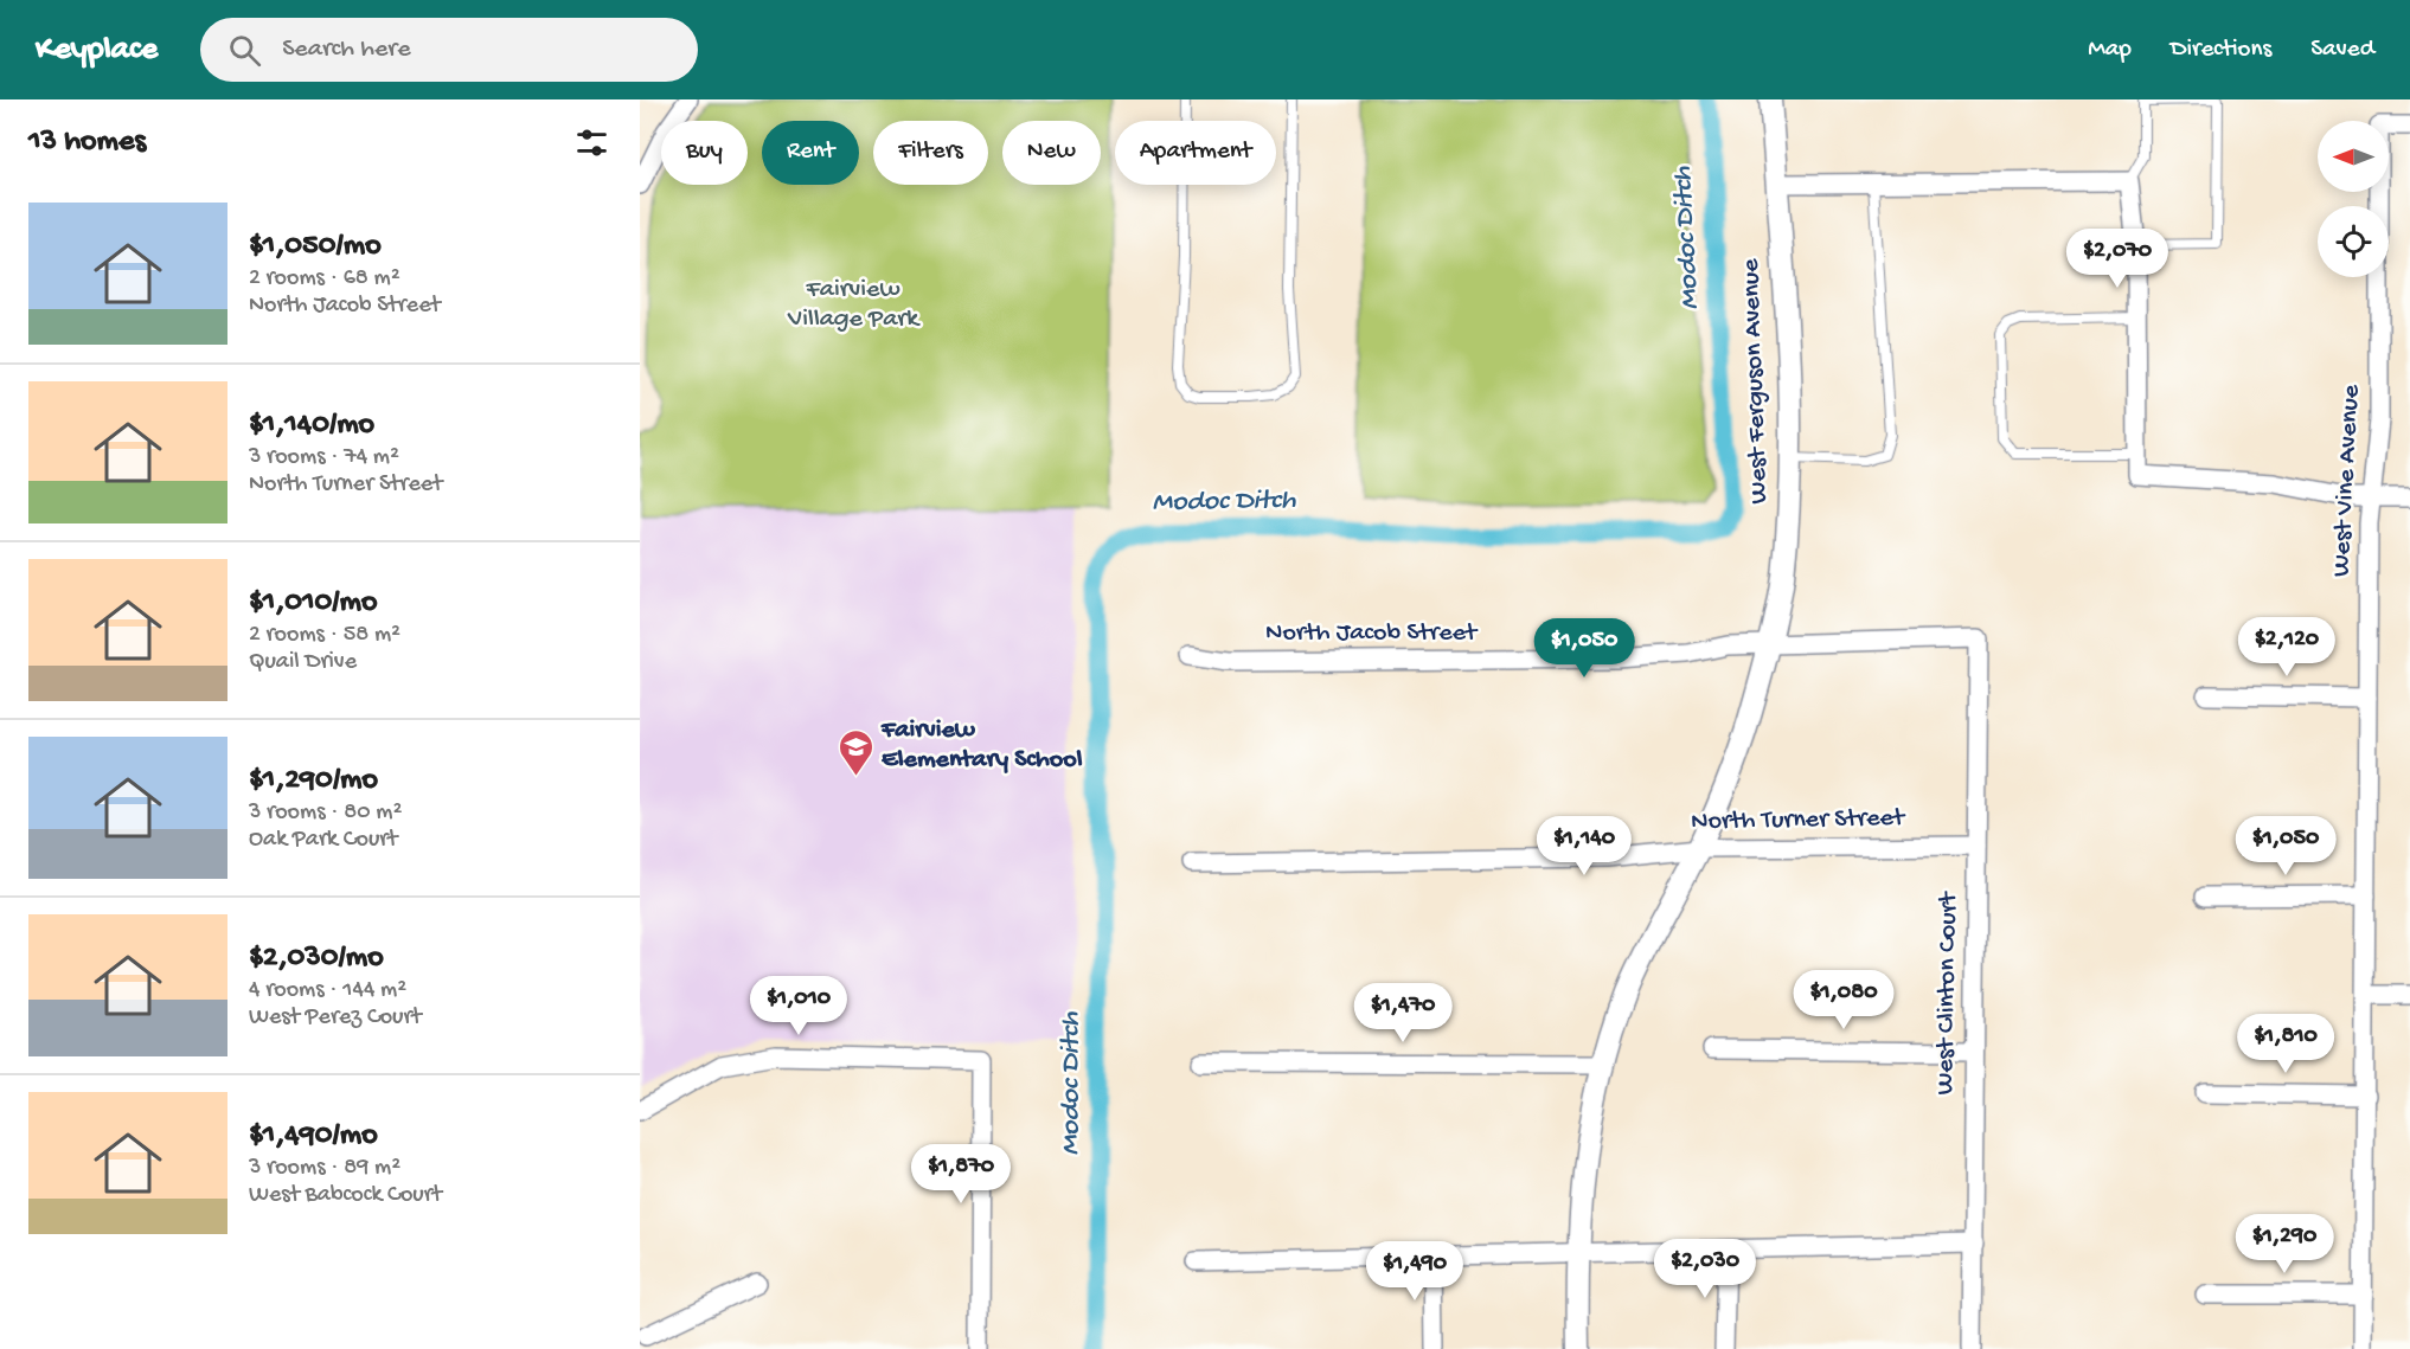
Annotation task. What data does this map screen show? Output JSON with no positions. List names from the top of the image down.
{
  "streets": {
    "street": [
      "West Ferguson Avenue",
      "West Vine Avenue",
      "North Jacob Street",
      "North Turner Street",
      "West Clinton Court"
    ]
  },
  "crossings": [
    ["West Ferguson Avenue", "North Jacob Street"],
    ["West Ferguson Avenue", "North Turner Street"],
    ["North Jacob Street", "West Clinton Court"],
    ["North Turner Street", "West Clinton Court"]
  ],
  "water": ["Modoc Ditch"],
  "parks": ["Fairview Village Park"],
  "places": {
    "school or university": ["Fairview Elementary School"]
  },
  "north": "left",
  "page": {
    "header": "Keyplace",
    "search": "Search here",
    "nav": ["Map", "Directions", "Saved"],
    "heading": "13 homes",
    "chip": [
      "Buy",
      "Rent",
      "Filters",
      "New",
      "Apartment"
    ],
    "list": [
      {
        "name": "$1,050/mo",
        "note": "2 rooms · 68 m² · North Jacob Street"
      },
      {
        "name": "$1,140/mo",
        "note": "3 rooms · 74 m² · North Turner Street"
      },
      {
        "name": "$1,010/mo",
        "note": "2 rooms · 58 m² · Quail Drive"
      },
      {
        "name": "$1,290/mo",
        "note": "3 rooms · 80 m² · Oak Park Court"
      },
      {
        "name": "$2,030/mo",
        "note": "4 rooms · 144 m² · West Perez Court"
      },
      {
        "name": "$1,490/mo",
        "note": "3 rooms · 89 m² · West Babcock Court"
      }
    ],
    "price": [
      "$2,070",
      "$2,120",
      "$1,050",
      "$1,140",
      "$1,050",
      "$1,080",
      "$1,010",
      "$1,470",
      "$1,810",
      "$1,870",
      "$1,290",
      "$2,030",
      "$1,490"
    ]
  }
}
